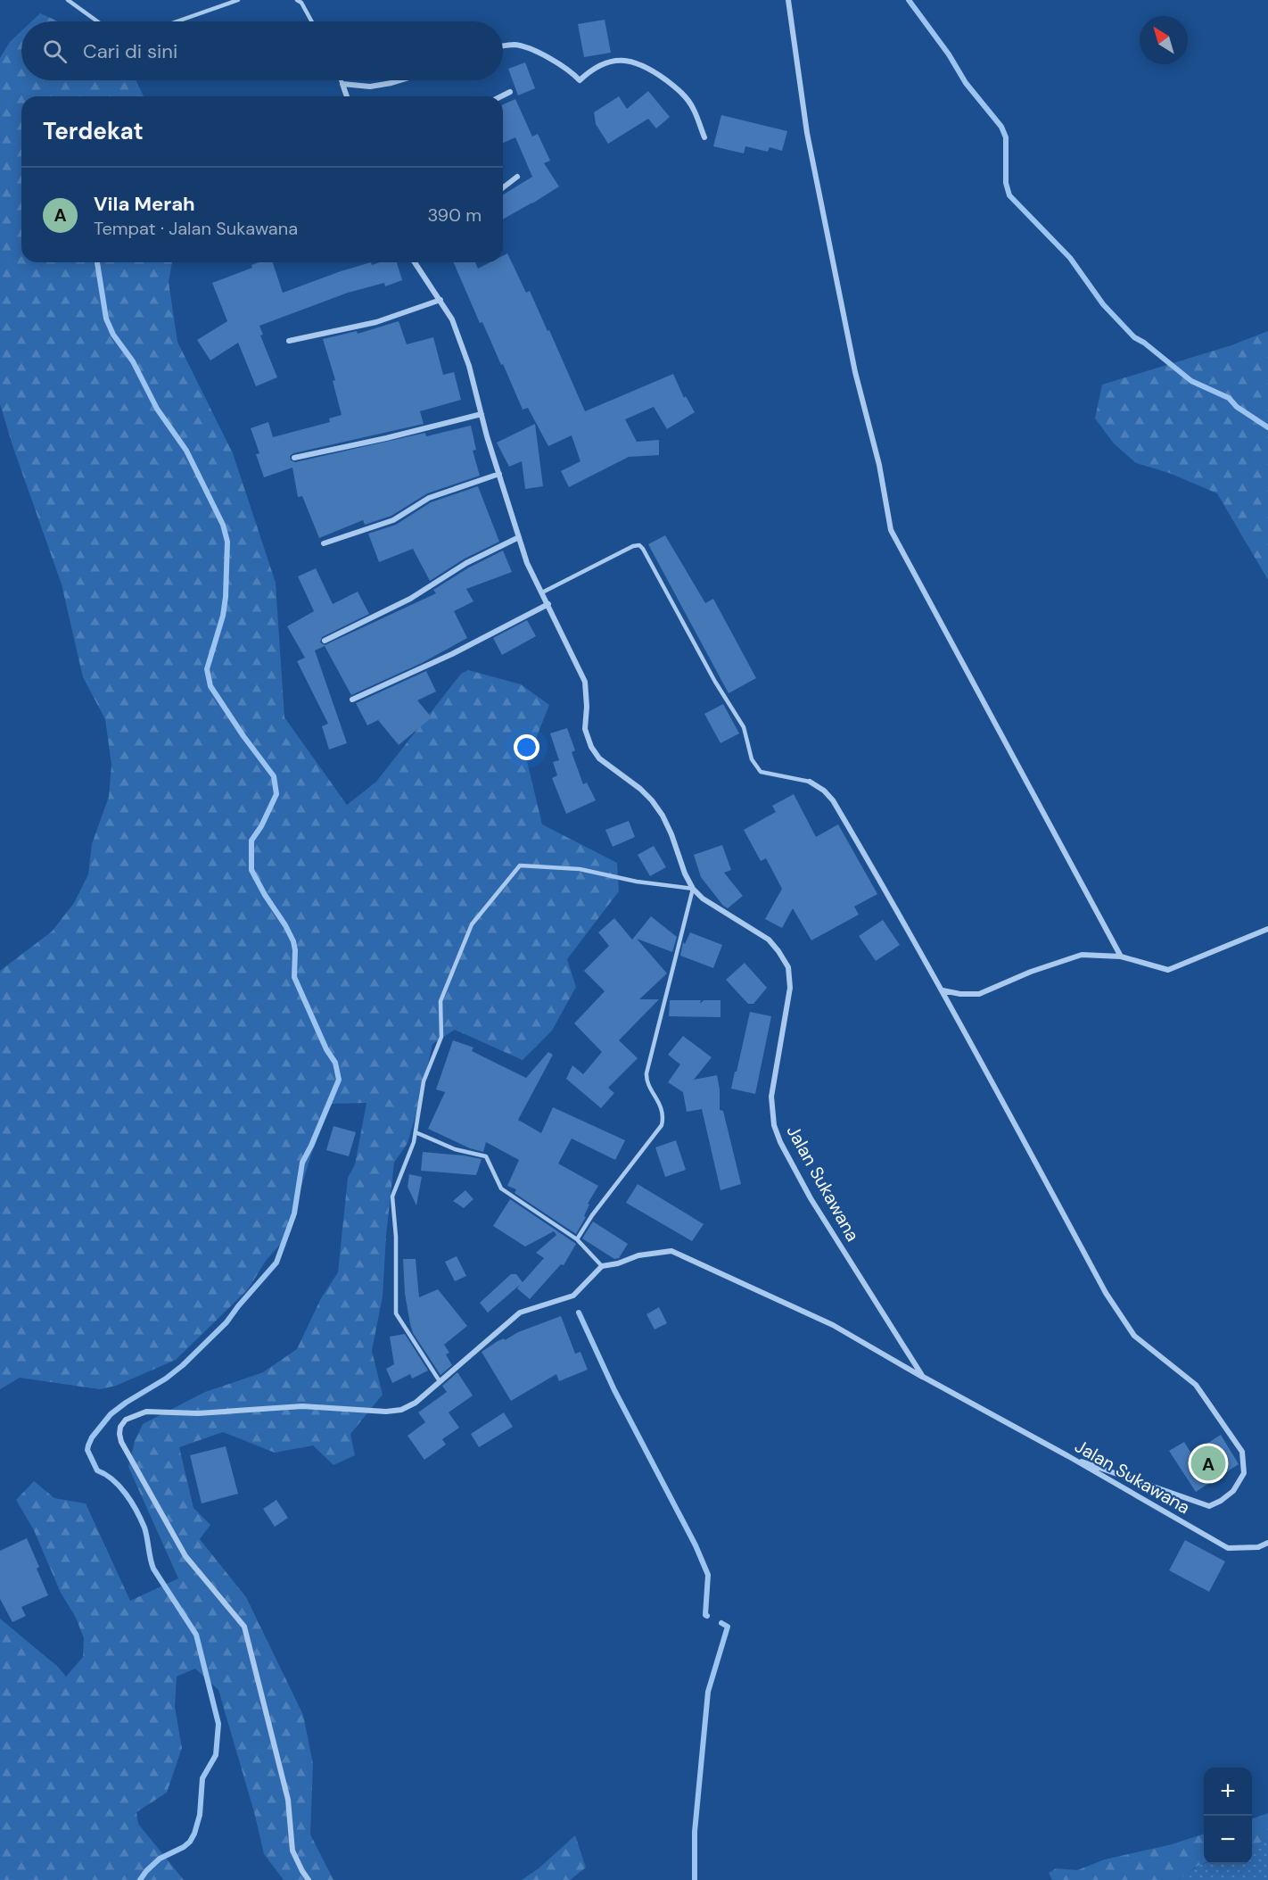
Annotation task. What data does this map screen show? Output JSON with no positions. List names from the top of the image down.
{
  "streets": {
    "street": ["Jalan Sukawana"]
  },
  "north": "top left",
  "page": {
    "search": "Cari di sini",
    "heading": "Terdekat",
    "list": [
      {
        "mark": "A",
        "name": "Vila Merah",
        "note": "Tempat · Jalan Sukawana",
        "value": "390 m"
      }
    ],
    "pins": "A",
    "map_buttons": ["+", "−"]
  }
}
